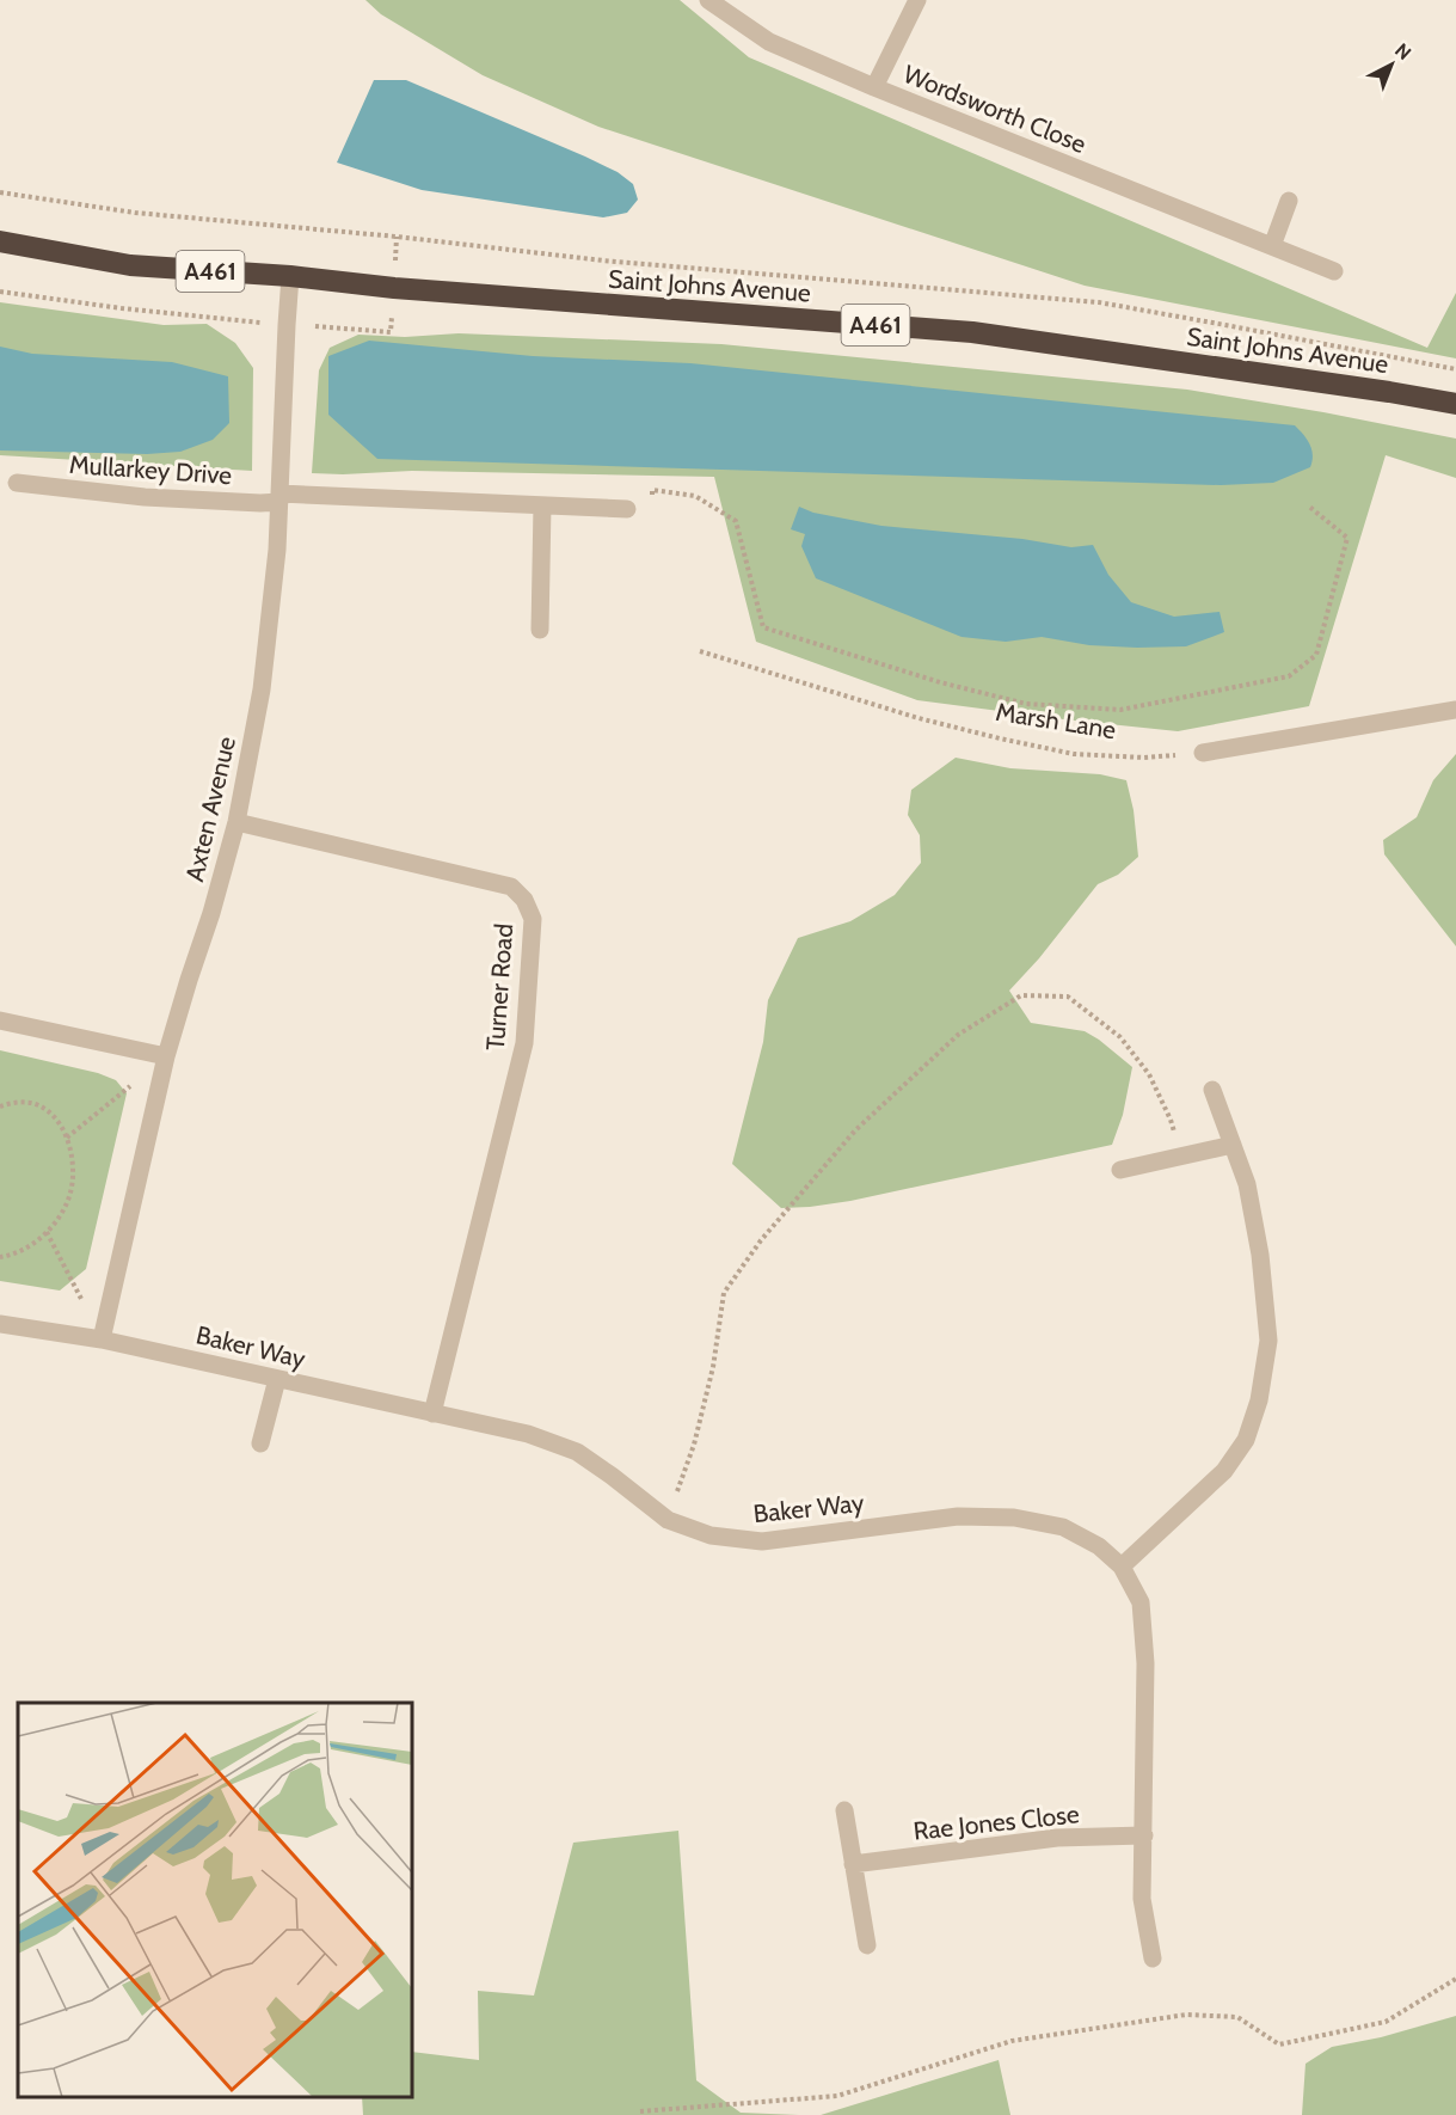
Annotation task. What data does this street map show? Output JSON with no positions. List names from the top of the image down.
{
  "streets": {
    "highway": ["A461", "Saint Johns Avenue"],
    "street": [
      "Wordsworth Close",
      "Mullarkey Drive",
      "Axten Avenue",
      "Turner Road",
      "Baker Way",
      "Rae Jones Close"
    ],
    "path": ["Marsh Lane"]
  },
  "crossings": [
    ["Saint Johns Avenue", "Axten Avenue"],
    ["Mullarkey Drive", "Axten Avenue"],
    ["Axten Avenue", "Turner Road"],
    ["Axten Avenue", "Baker Way"],
    ["Turner Road", "Baker Way"],
    ["Baker Way", "Rae Jones Close"]
  ],
  "north": "top right"
}
